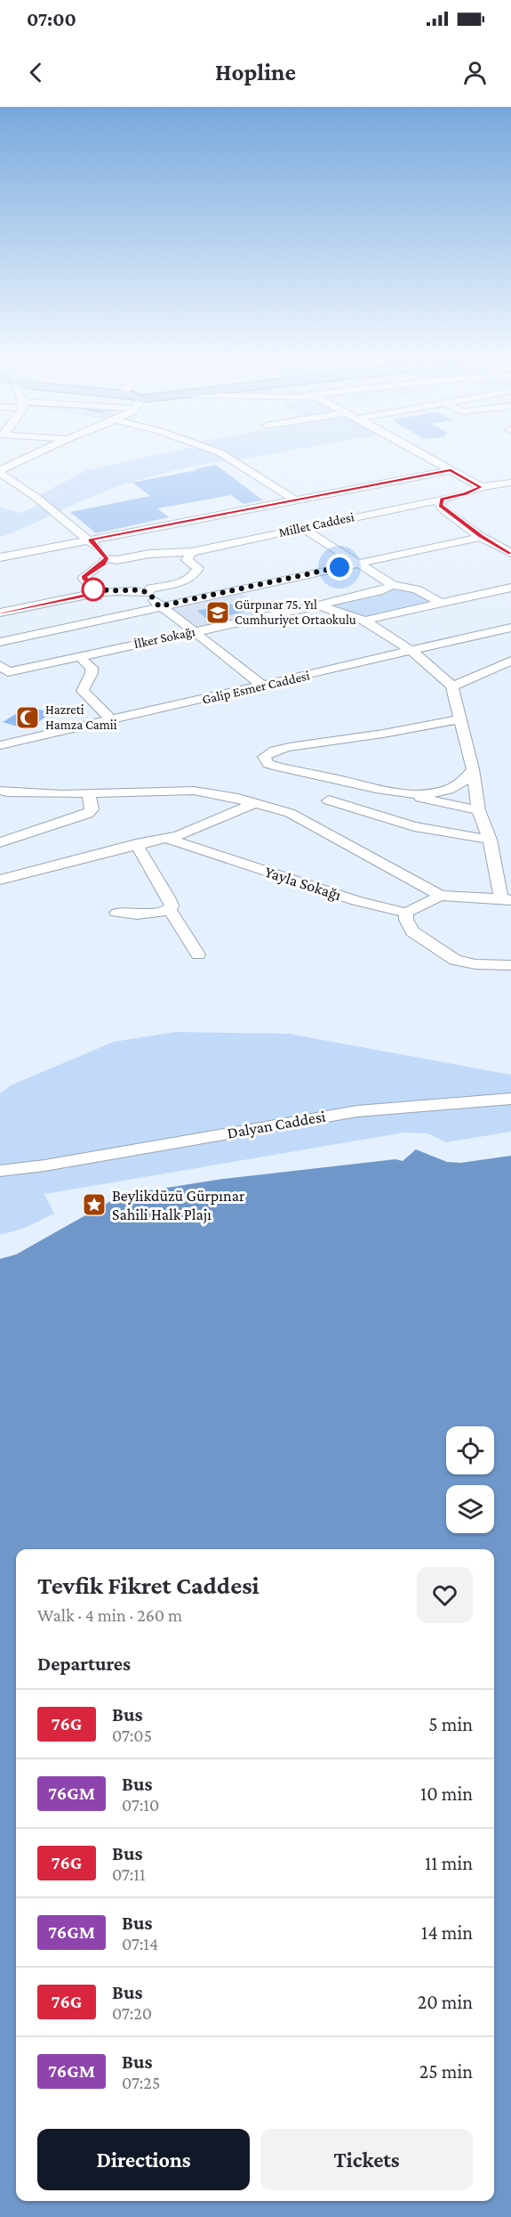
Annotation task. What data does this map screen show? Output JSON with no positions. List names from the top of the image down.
{
  "streets": {
    "street": [
      "Millet Caddesi",
      "İlker Sokağı",
      "Galip Esmer Caddesi",
      "Yayla Sokağı",
      "Dalyan Caddesi"
    ]
  },
  "places": {
    "school or university": ["Gürpınar 75. Yıl Cumhuriyet Ortaokulu"],
    "mosque": ["Hazreti Hamza Camii"],
    "place": ["Beylikdüzü Gürpınar Sahili Halk Plajı"]
  },
  "lines": ["bus line 76G"],
  "page": {
    "status": "07:00",
    "header": "Hopline",
    "heading": [
      ["Tevfik Fikret Caddesi", "Walk · 4 min · 260 m"],
      "Departures"
    ],
    "list": [
      {
        "mark": "76G",
        "name": "Bus",
        "note": "07:05",
        "value": "5 min"
      },
      {
        "mark": "76GM",
        "name": "Bus",
        "note": "07:10",
        "value": "10 min"
      },
      {
        "mark": "76G",
        "name": "Bus",
        "note": "07:11",
        "value": "11 min"
      },
      {
        "mark": "76GM",
        "name": "Bus",
        "note": "07:14",
        "value": "14 min"
      },
      {
        "mark": "76G",
        "name": "Bus",
        "note": "07:20",
        "value": "20 min"
      },
      {
        "mark": "76GM",
        "name": "Bus",
        "note": "07:25",
        "value": "25 min"
      }
    ],
    "buttons": ["Directions", "Tickets"]
  }
}
